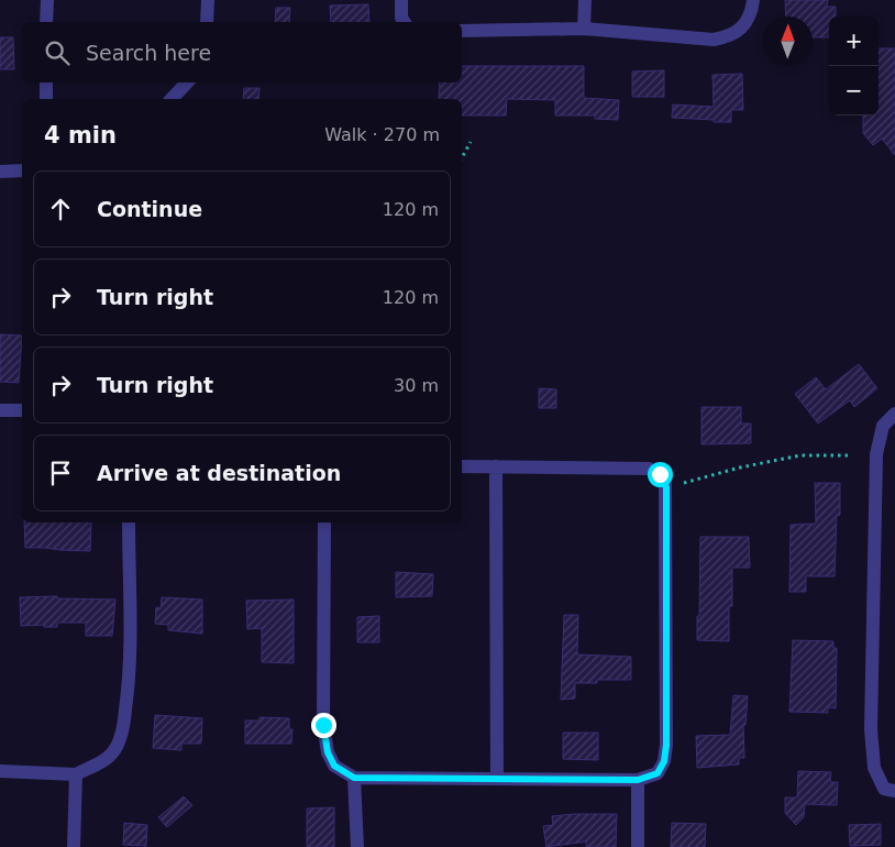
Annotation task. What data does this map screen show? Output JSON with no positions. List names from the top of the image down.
{
  "north": "top",
  "page": {
    "map_buttons": ["+", "−"],
    "search": "Search here",
    "heading": ["4 min", "Walk · 270 m"],
    "list": [
      ["Continue", "120 m"],
      ["Turn right", "120 m"],
      ["Turn right", "30 m"],
      "Arrive at destination"
    ]
  }
}
